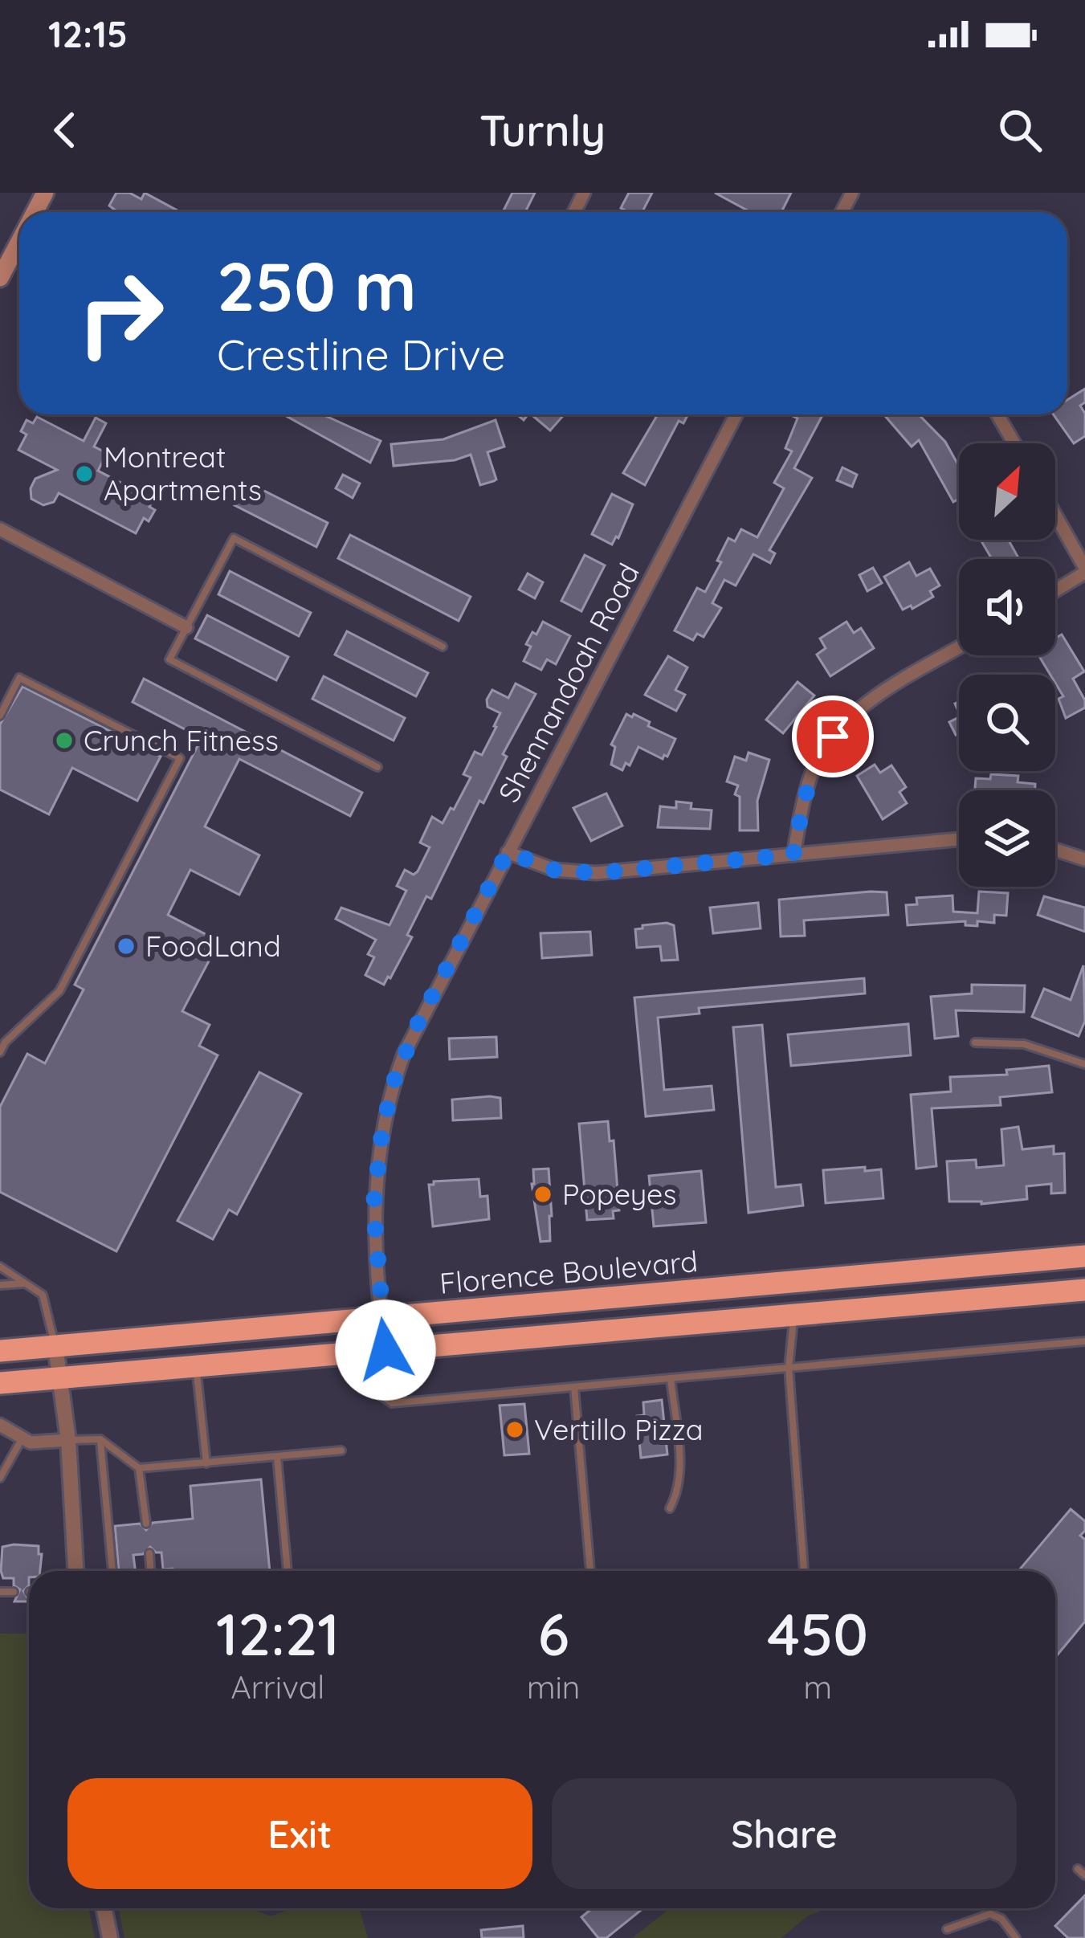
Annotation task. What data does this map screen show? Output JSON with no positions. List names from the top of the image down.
{
  "streets": {
    "highway": ["Florence Boulevard"],
    "street": ["Shennandoah Road"]
  },
  "crossings": [
    ["Shennandoah Road", "Florence Boulevard"]
  ],
  "places": [
    "Montreat Apartments",
    "Crunch Fitness",
    "FoodLand",
    "Popeyes",
    "Vertillo Pizza"
  ],
  "north": "top right",
  "page": {
    "status": "12:15",
    "header": "Turnly",
    "turn": ["250 m", "Crestline Drive"],
    "eta": [
      "12:21",
      "Arrival",
      "6",
      "min",
      "450",
      "m"
    ],
    "buttons": ["Exit", "Share"]
  }
}
